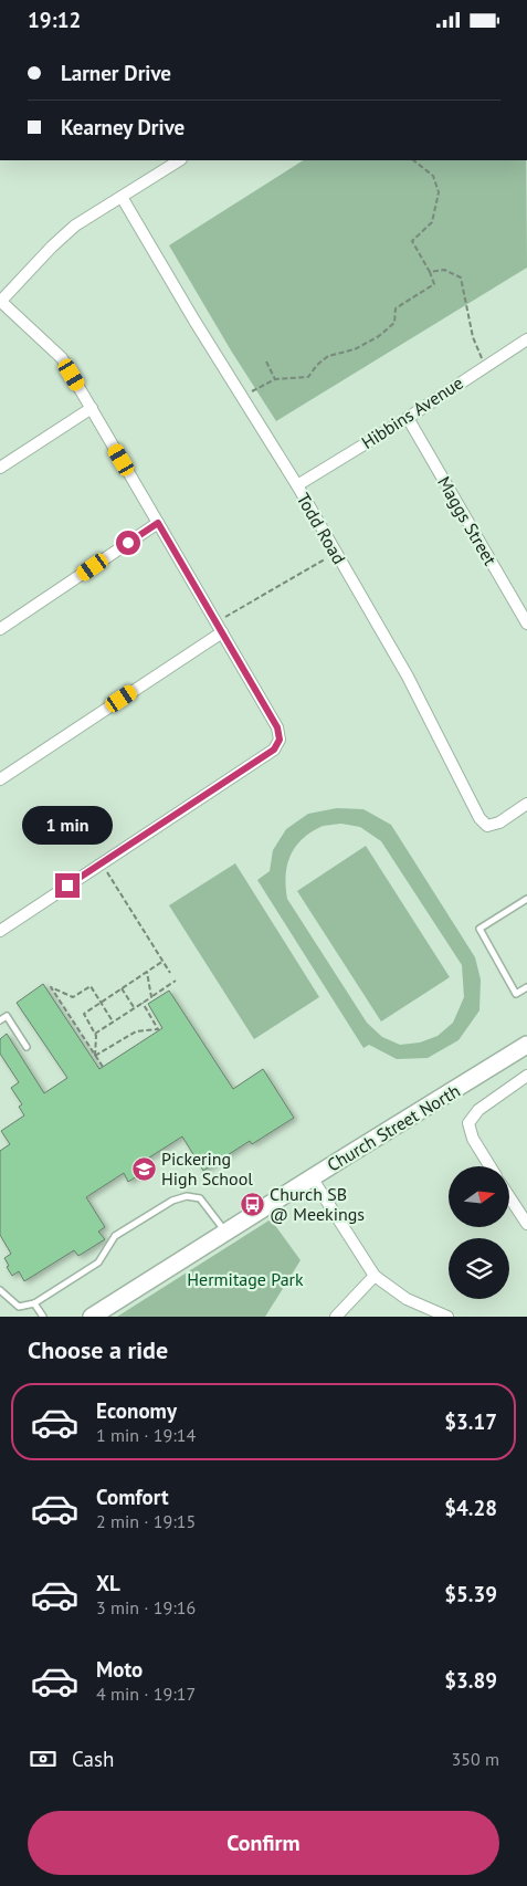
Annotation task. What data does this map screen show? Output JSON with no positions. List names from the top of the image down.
{
  "streets": {
    "street": [
      "Hibbins Avenue",
      "Maggs Street",
      "Todd Road",
      "Church Street North"
    ]
  },
  "crossings": [
    ["Hibbins Avenue", "Maggs Street"],
    ["Hibbins Avenue", "Todd Road"]
  ],
  "parks": ["Hermitage Park"],
  "places": {
    "school or university": ["Pickering High School"],
    "bus stop": ["Church SB @ Meekings"]
  },
  "north": "right",
  "page": {
    "status": "19:12",
    "banner": ["Larner Drive", "Kearney Drive"],
    "bubble": "1 min",
    "heading": "Choose a ride",
    "list": [
      {
        "name": "Economy",
        "note": "1 min · 19:14",
        "value": "$3.17"
      },
      {
        "name": "Comfort",
        "note": "2 min · 19:15",
        "value": "$4.28"
      },
      {
        "name": "XL",
        "note": "3 min · 19:16",
        "value": "$5.39"
      },
      {
        "name": "Moto",
        "note": "4 min · 19:17",
        "value": "$3.89"
      }
    ],
    "pay": ["Cash", "350 m"],
    "buttons": "Confirm"
  }
}
